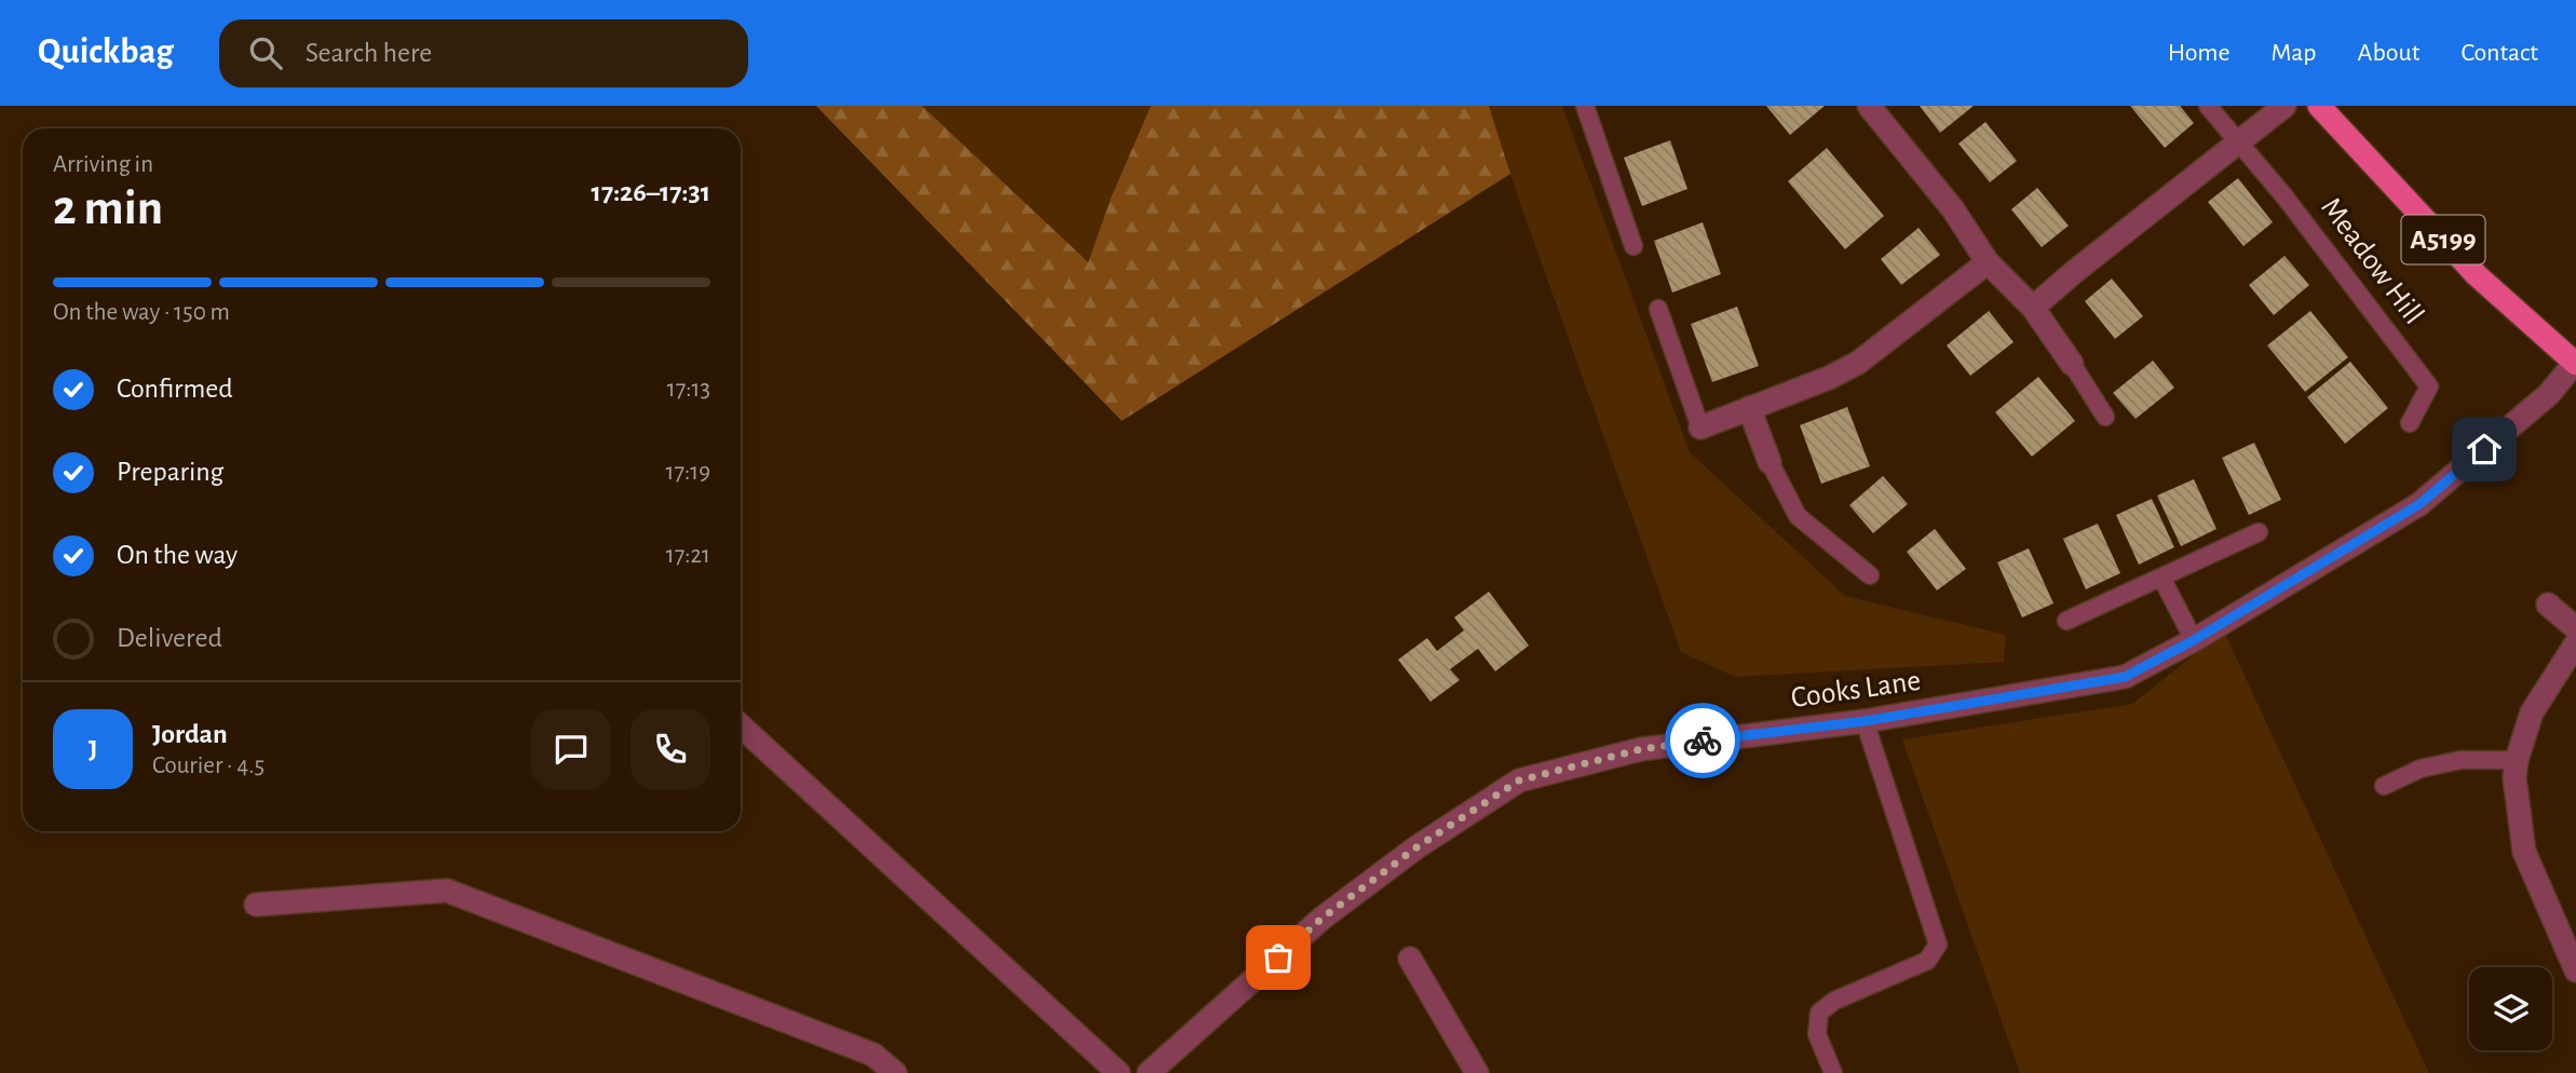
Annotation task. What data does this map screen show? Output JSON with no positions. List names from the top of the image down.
{
  "streets": {
    "main road": ["A5199"],
    "street": ["Cooks Lane"],
    "lane": ["Meadow Hill"]
  },
  "crossings": [
    ["A5199", "Cooks Lane"]
  ],
  "page": {
    "header": "Quickbag",
    "search": "Search here",
    "nav": [
      "Home",
      "Map",
      "About",
      "Contact"
    ],
    "heading": ["2 min", "Arriving in", "17:26–17:31"],
    "panel": ["Jordan", "Courier · 4.5"],
    "bar": "On the way · 150 m",
    "list": [
      ["Confirmed", "17:13"],
      ["Preparing", "17:19"],
      ["On the way", "17:21"],
      "Delivered"
    ],
    "round": "J"
  }
}
